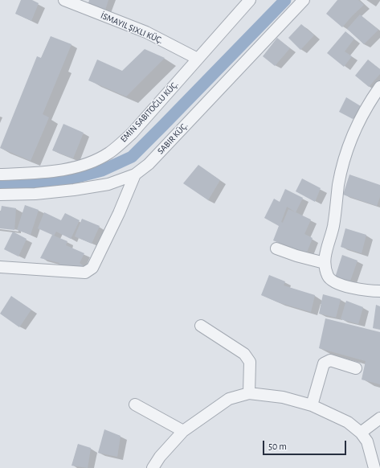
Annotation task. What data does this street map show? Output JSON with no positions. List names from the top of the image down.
{
  "streets": {
    "street": ["EMIN SABITOĞLU KÜÇ.", "SABIR KÜÇ."]
  },
  "scale_bar": "50 m"
}
